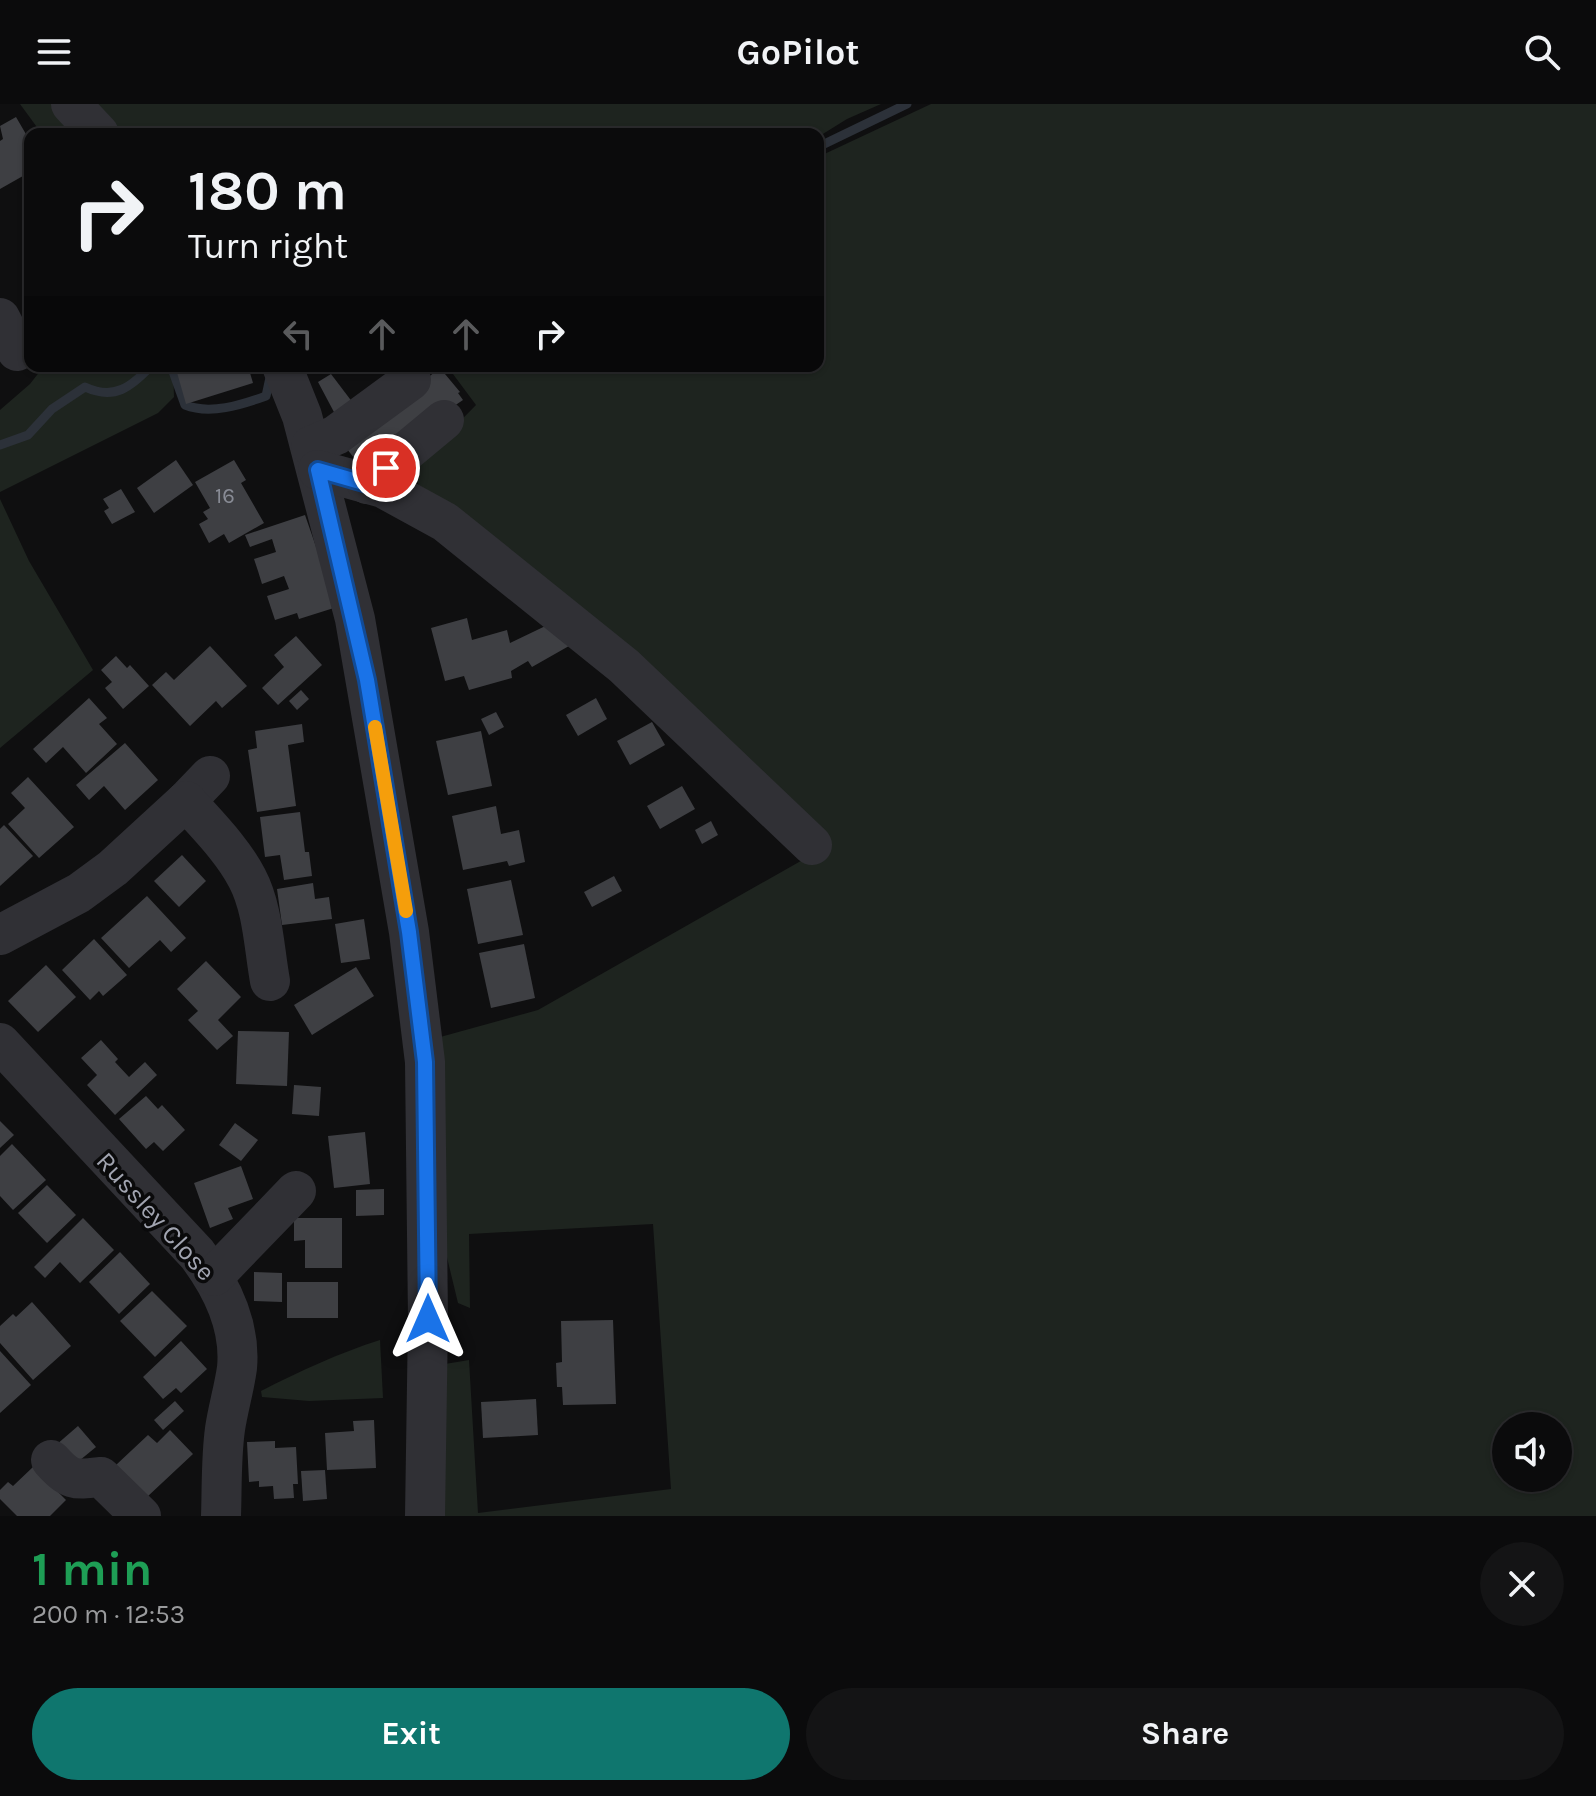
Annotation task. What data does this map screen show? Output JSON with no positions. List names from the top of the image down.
{
  "streets": {
    "street": ["Russley Close"]
  },
  "house_numbers": ["16"],
  "page": {
    "header": "GoPilot",
    "turn": ["180 m", "Turn right"],
    "heading": ["1 min", "200 m · 12:53"],
    "buttons": ["Exit", "Share"]
  }
}
